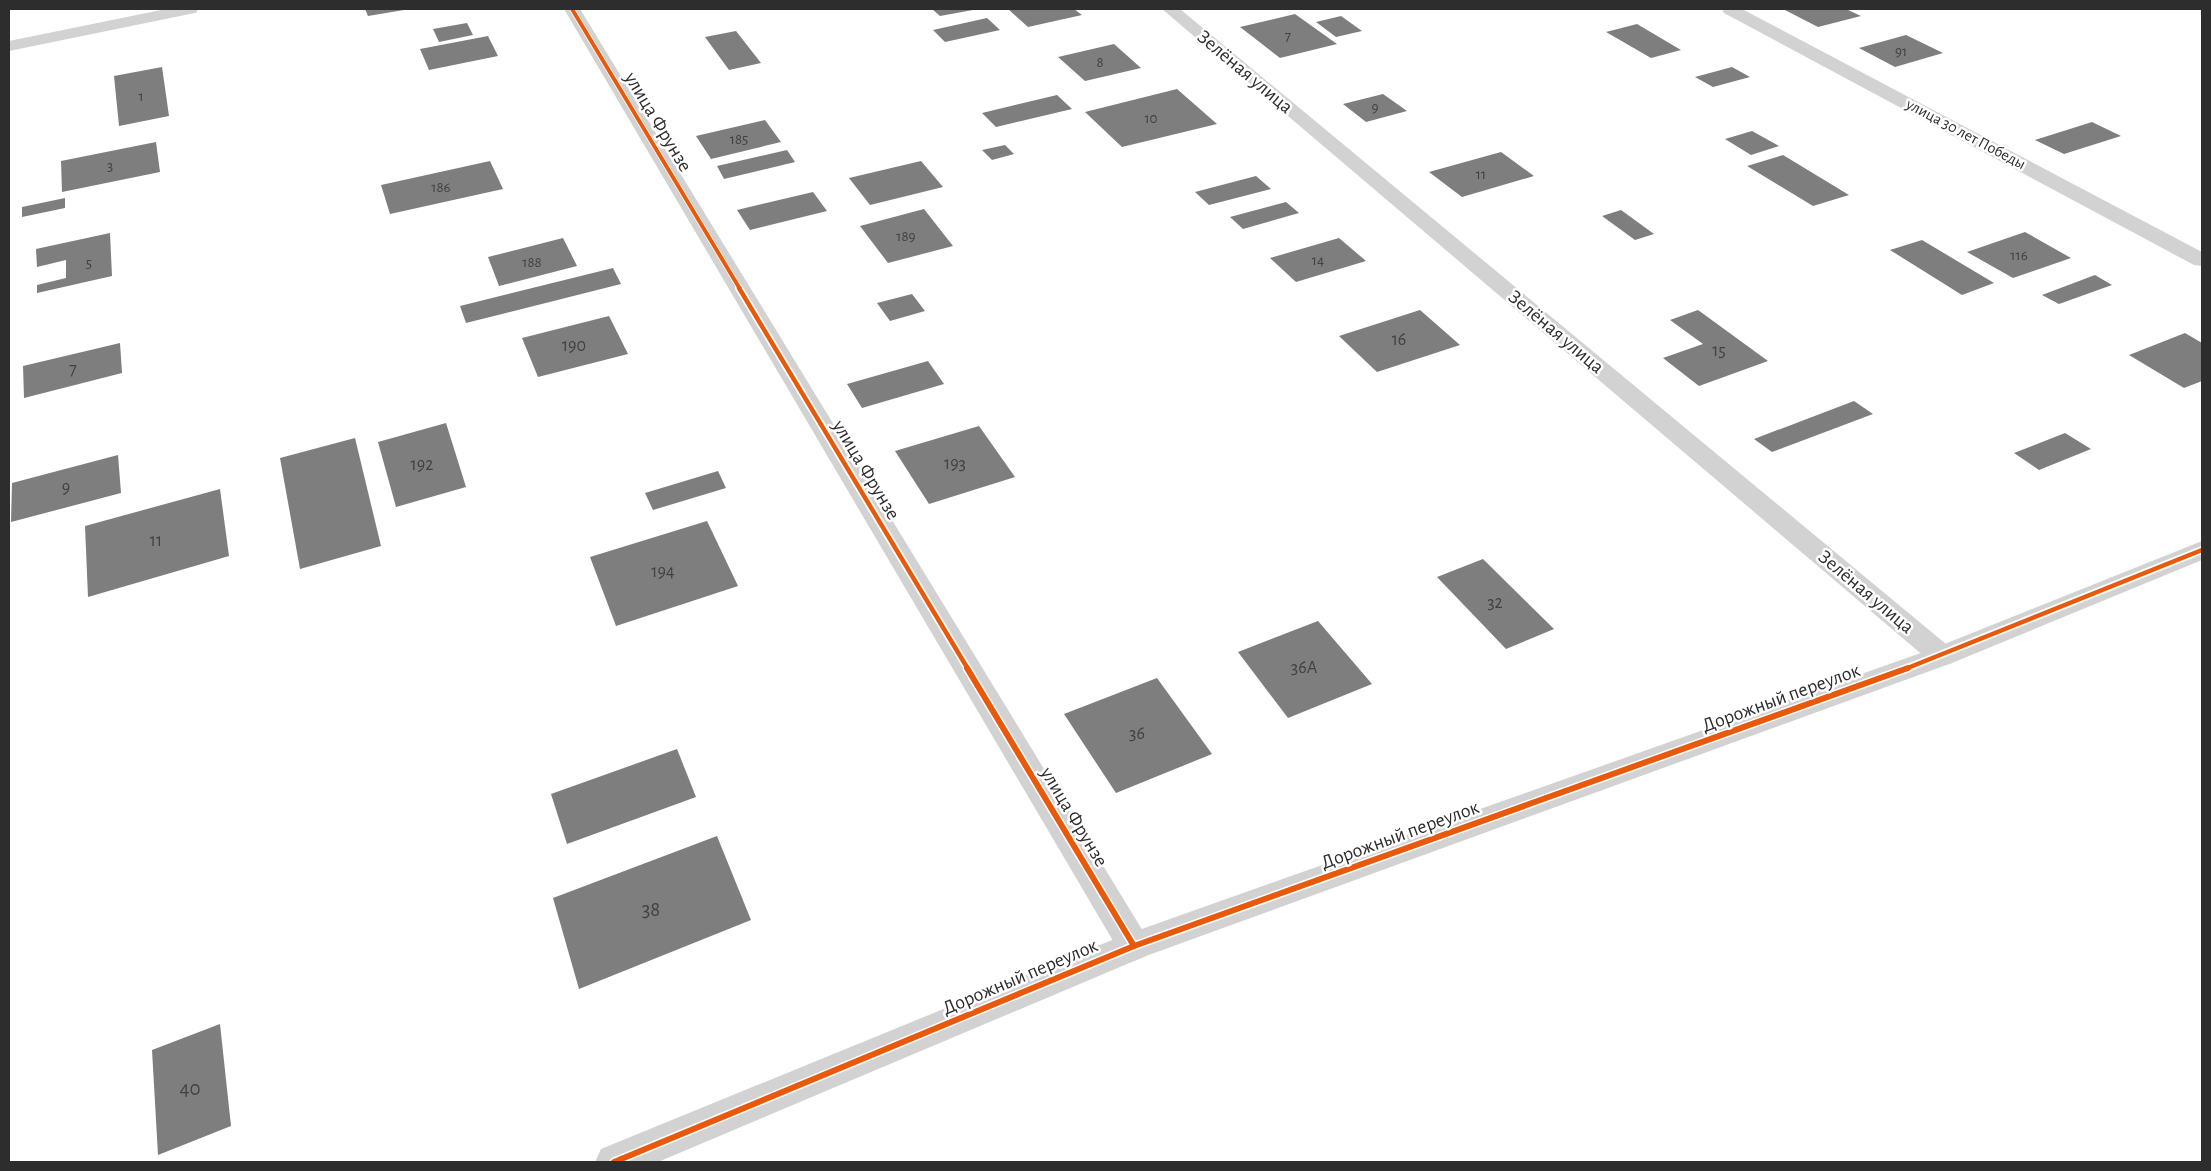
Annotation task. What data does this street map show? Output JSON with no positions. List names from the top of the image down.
{
  "streets": {
    "street": [
      "Зелёная улица",
      "улица Фрунзе",
      "улица 30 лет Победы",
      "Дорожный переулок"
    ]
  },
  "crossings": [
    ["Зелёная улица", "Дорожный переулок"],
    ["улица Фрунзе", "Дорожный переулок"]
  ],
  "house_numbers": [
    "7",
    "91",
    "8",
    "1",
    "9",
    "10",
    "185",
    "3",
    "11",
    "186",
    "189",
    "116",
    "14",
    "188",
    "5",
    "16",
    "190",
    "15",
    "7",
    "193",
    "192",
    "9",
    "11",
    "194",
    "32",
    "36А",
    "36",
    "38",
    "40"
  ]
}
